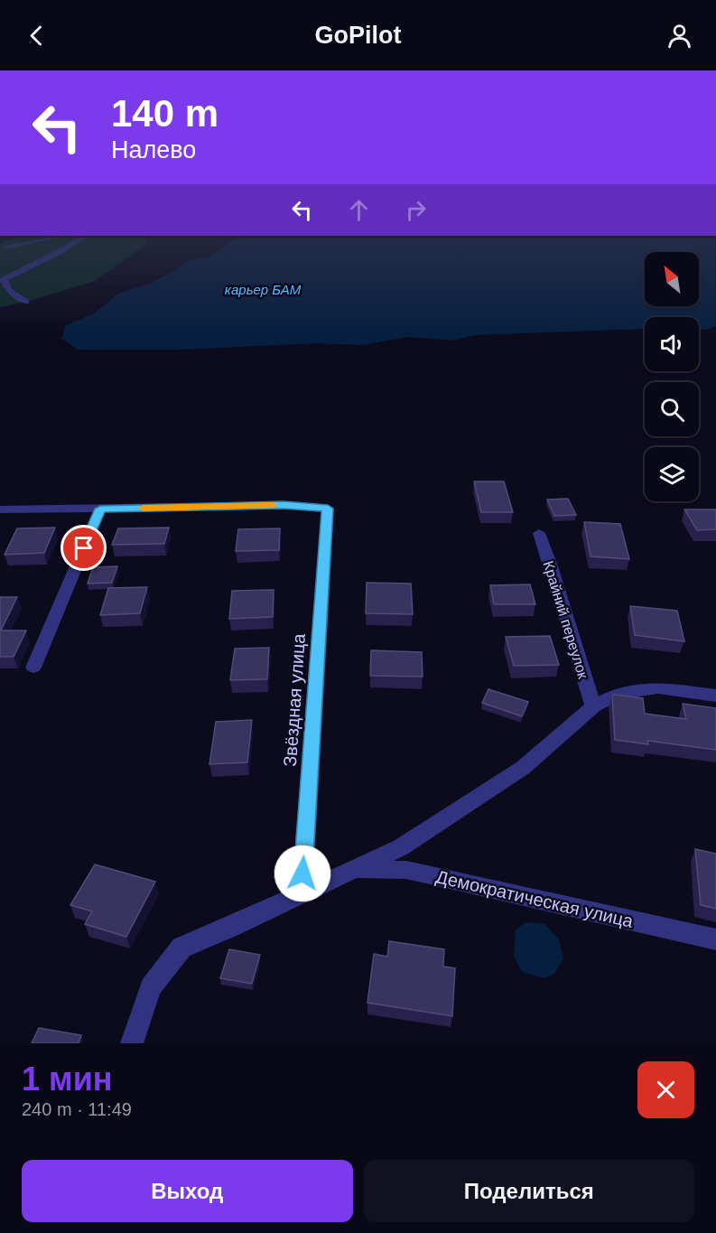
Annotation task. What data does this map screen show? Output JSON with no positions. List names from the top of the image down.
{
  "streets": {
    "street": ["Крайний переулок", "Звёздная улица", "Демократическая улица"]
  },
  "water": ["карьер БАМ"],
  "north": "top left",
  "page": {
    "header": "GoPilot",
    "turn": ["140 m", "Налево"],
    "heading": ["1 мин", "240 m · 11:49"],
    "buttons": ["Выход", "Поделиться"]
  }
}
